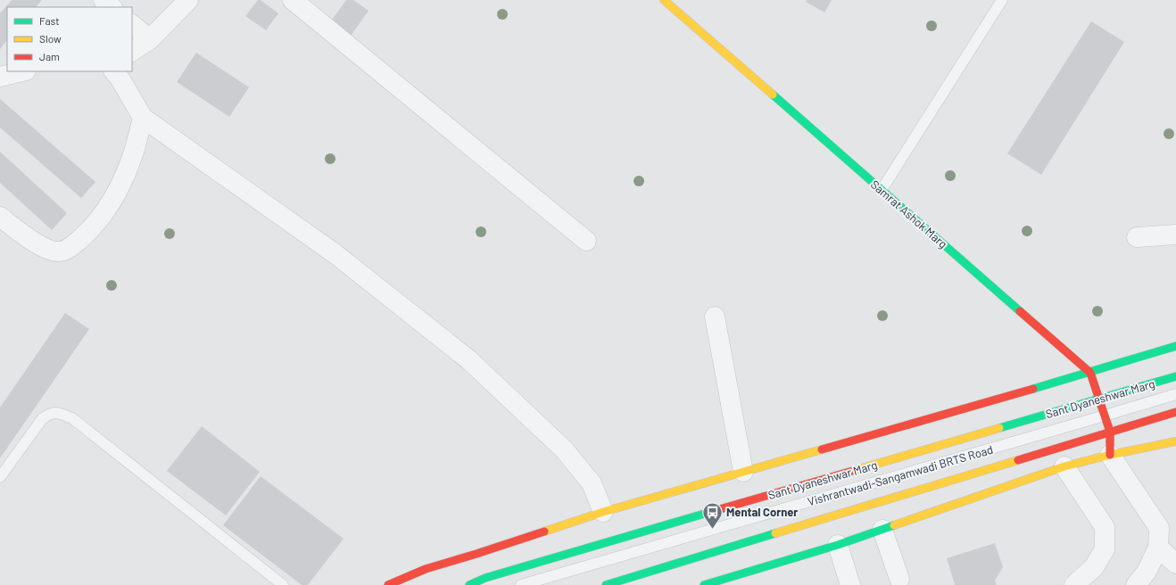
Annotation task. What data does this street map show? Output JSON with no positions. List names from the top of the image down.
{
  "streets": {
    "street": ["Samrat Ashok Marg", "Sant Dyaneshwar Marg"],
    "lane": ["Vishrantwadi-Sangamwadi BRTS Road"]
  },
  "places": {
    "bus stop": ["Mental Corner"]
  },
  "legend": ["Fast", "Slow", "Jam"]
}
